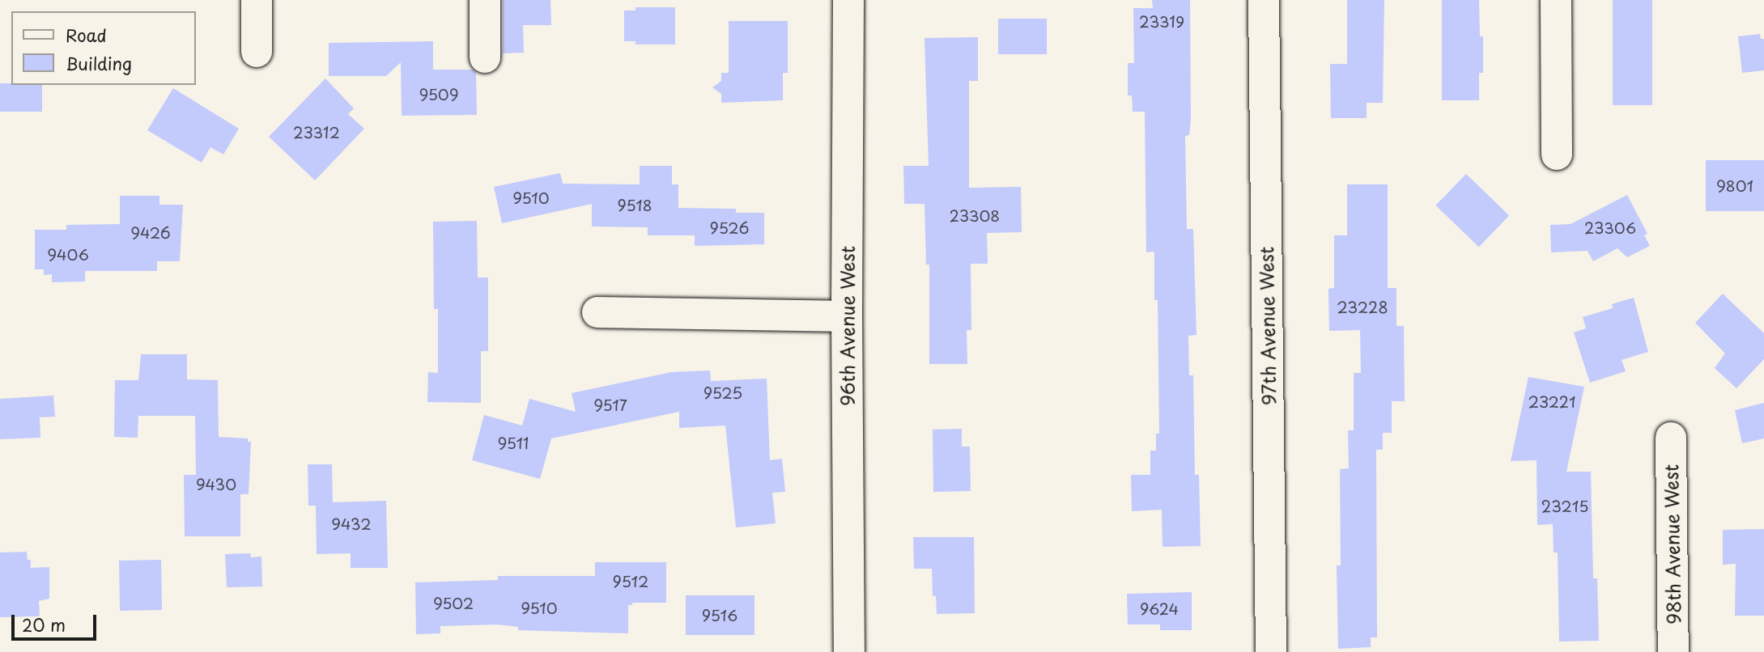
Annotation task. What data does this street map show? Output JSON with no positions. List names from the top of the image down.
{
  "streets": {
    "street": ["96th Avenue West", "97th Avenue West", "98th Avenue West"]
  },
  "house_numbers": [
    "23319",
    "9509",
    "23312",
    "9801",
    "9510",
    "9518",
    "23308",
    "9526",
    "23306",
    "9426",
    "9406",
    "23228",
    "9525",
    "23221",
    "9517",
    "9511",
    "9430",
    "23215",
    "9432",
    "9512",
    "9502",
    "9510",
    "9624",
    "9516"
  ],
  "legend": ["Road", "Building"],
  "scale_bar": "20 m"
}
